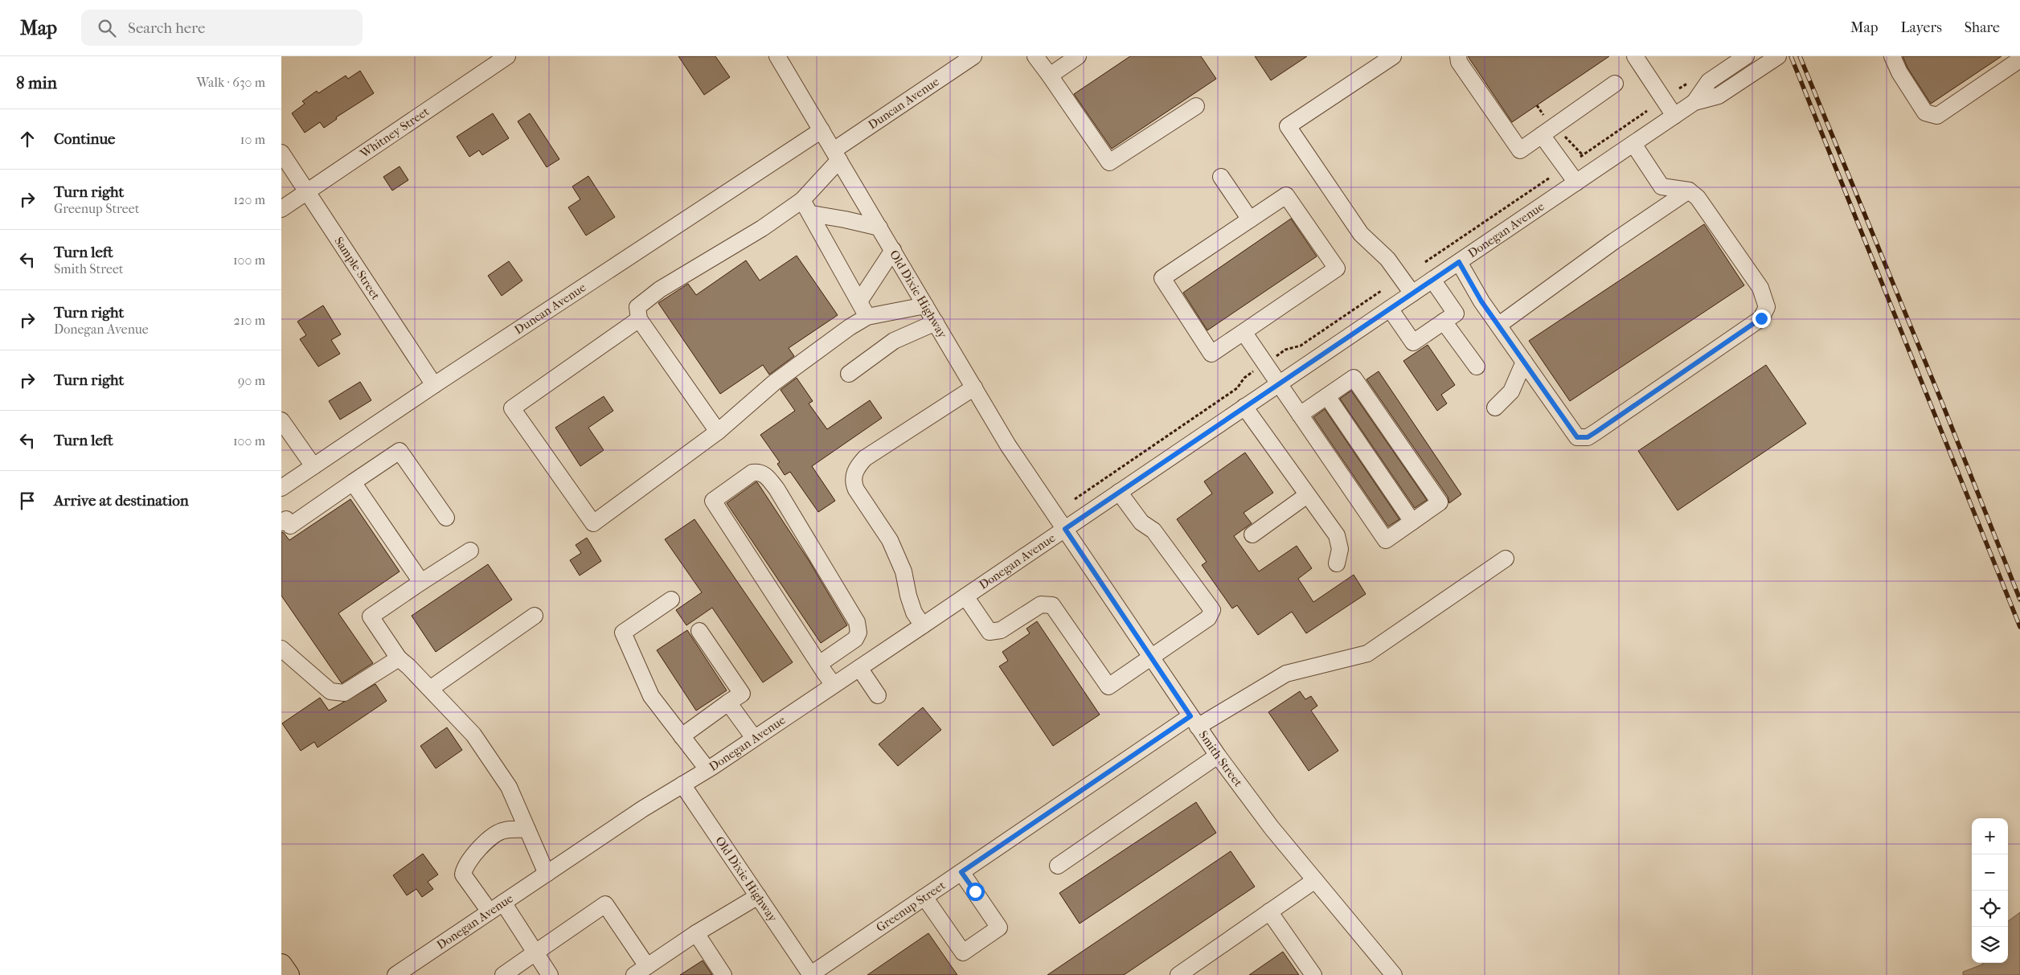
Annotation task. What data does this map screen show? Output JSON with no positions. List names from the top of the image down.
{
  "streets": {
    "street": [
      "Duncan Avenue",
      "Whitney Street",
      "Donegan Avenue",
      "Sample Street",
      "Old Dixie Highway",
      "Smith Street",
      "Greenup Street"
    ]
  },
  "crossings": [
    ["Duncan Avenue", "Sample Street"],
    ["Duncan Avenue", "Old Dixie Highway"],
    ["Whitney Street", "Sample Street"],
    ["Donegan Avenue", "Old Dixie Highway"],
    ["Donegan Avenue", "Smith Street"],
    ["Old Dixie Highway", "Smith Street"],
    ["Old Dixie Highway", "Greenup Street"],
    ["Smith Street", "Greenup Street"]
  ],
  "page": {
    "header": "Map",
    "search": "Search here",
    "nav": ["Map", "Layers", "Share"],
    "heading": ["8 min", "Walk · 630 m"],
    "list": [
      ["Continue", "10 m"],
      ["Turn right", "Greenup Street", "120 m"],
      ["Turn left", "Smith Street", "100 m"],
      ["Turn right", "Donegan Avenue", "210 m"],
      ["Turn right", "90 m"],
      ["Turn left", "100 m"],
      "Arrive at destination"
    ],
    "map_buttons": ["+", "−"]
  }
}
